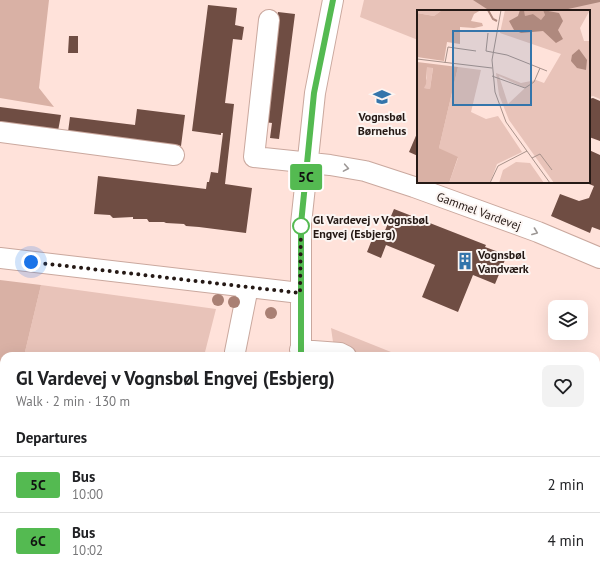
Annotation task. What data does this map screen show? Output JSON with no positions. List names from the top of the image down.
{
  "streets": {
    "street": ["Gammel Vardevej"]
  },
  "one_way": ["Gammel Vardevej"],
  "places": {
    "school or university": ["Vognsbøl Børnehus"],
    "other": ["Gl Vardevej v Vognsbøl Engvej (Esbjerg)"],
    "building": ["Vognsbøl Vandværk"]
  },
  "lines": ["bus line 5C"],
  "page": {
    "on_map": "5C",
    "heading": [
      ["Gl Vardevej v Vognsbøl Engvej (Esbjerg)", "Walk · 2 min · 130 m"],
      "Departures"
    ],
    "list": [
      {
        "mark": "5C",
        "name": "Bus",
        "note": "10:00",
        "value": "2 min"
      },
      {
        "mark": "6C",
        "name": "Bus",
        "note": "10:02",
        "value": "4 min"
      }
    ]
  }
}
